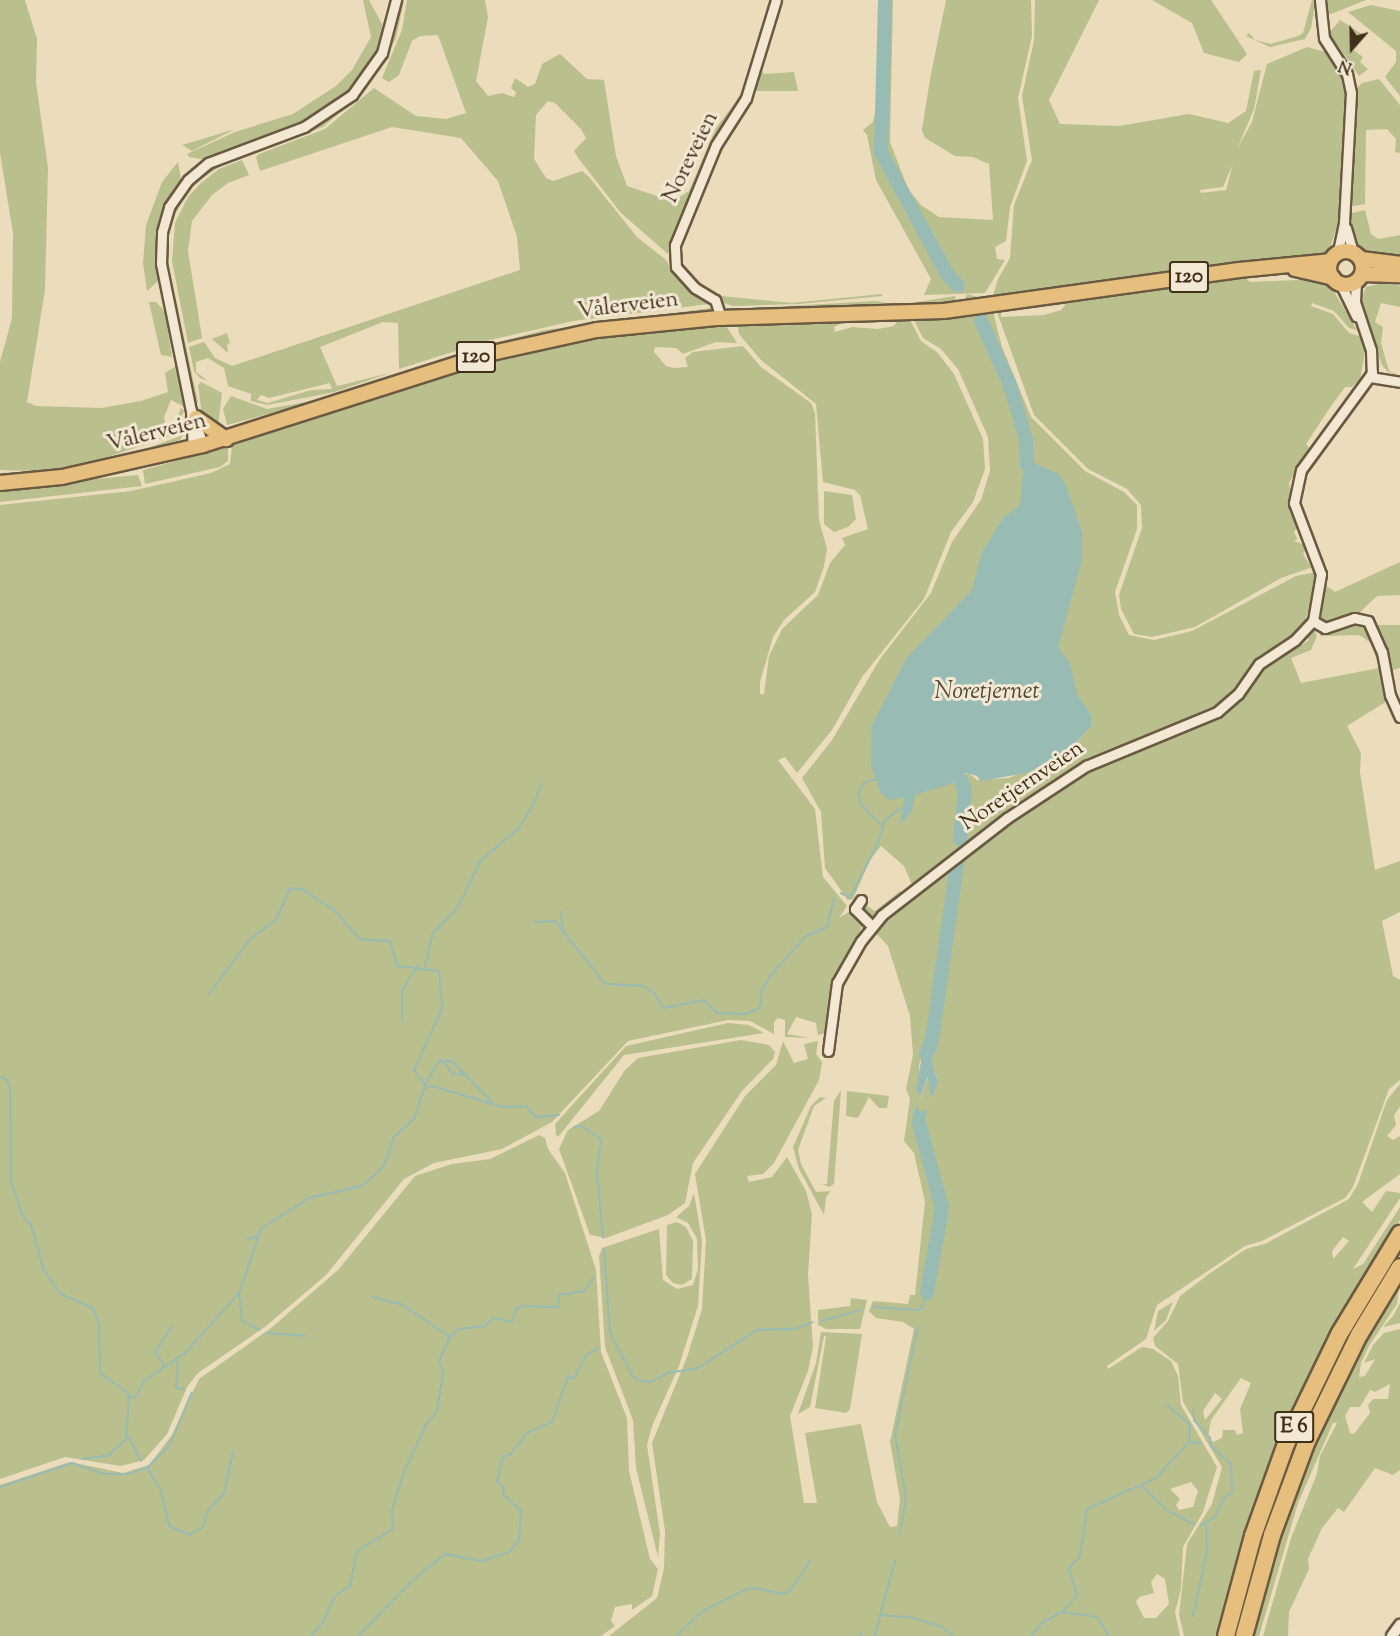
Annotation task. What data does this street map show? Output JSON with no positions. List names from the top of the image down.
{
  "streets": {
    "highway": ["E 6"],
    "main road": ["120", "Vålerveien"],
    "street": ["Noreveien", "Noretjernveien"]
  },
  "crossings": [
    ["Noreveien", "Vålerveien"],
    ["120", "Vålerveien"]
  ],
  "water": ["Noretjernet"],
  "north": "bottom"
}
